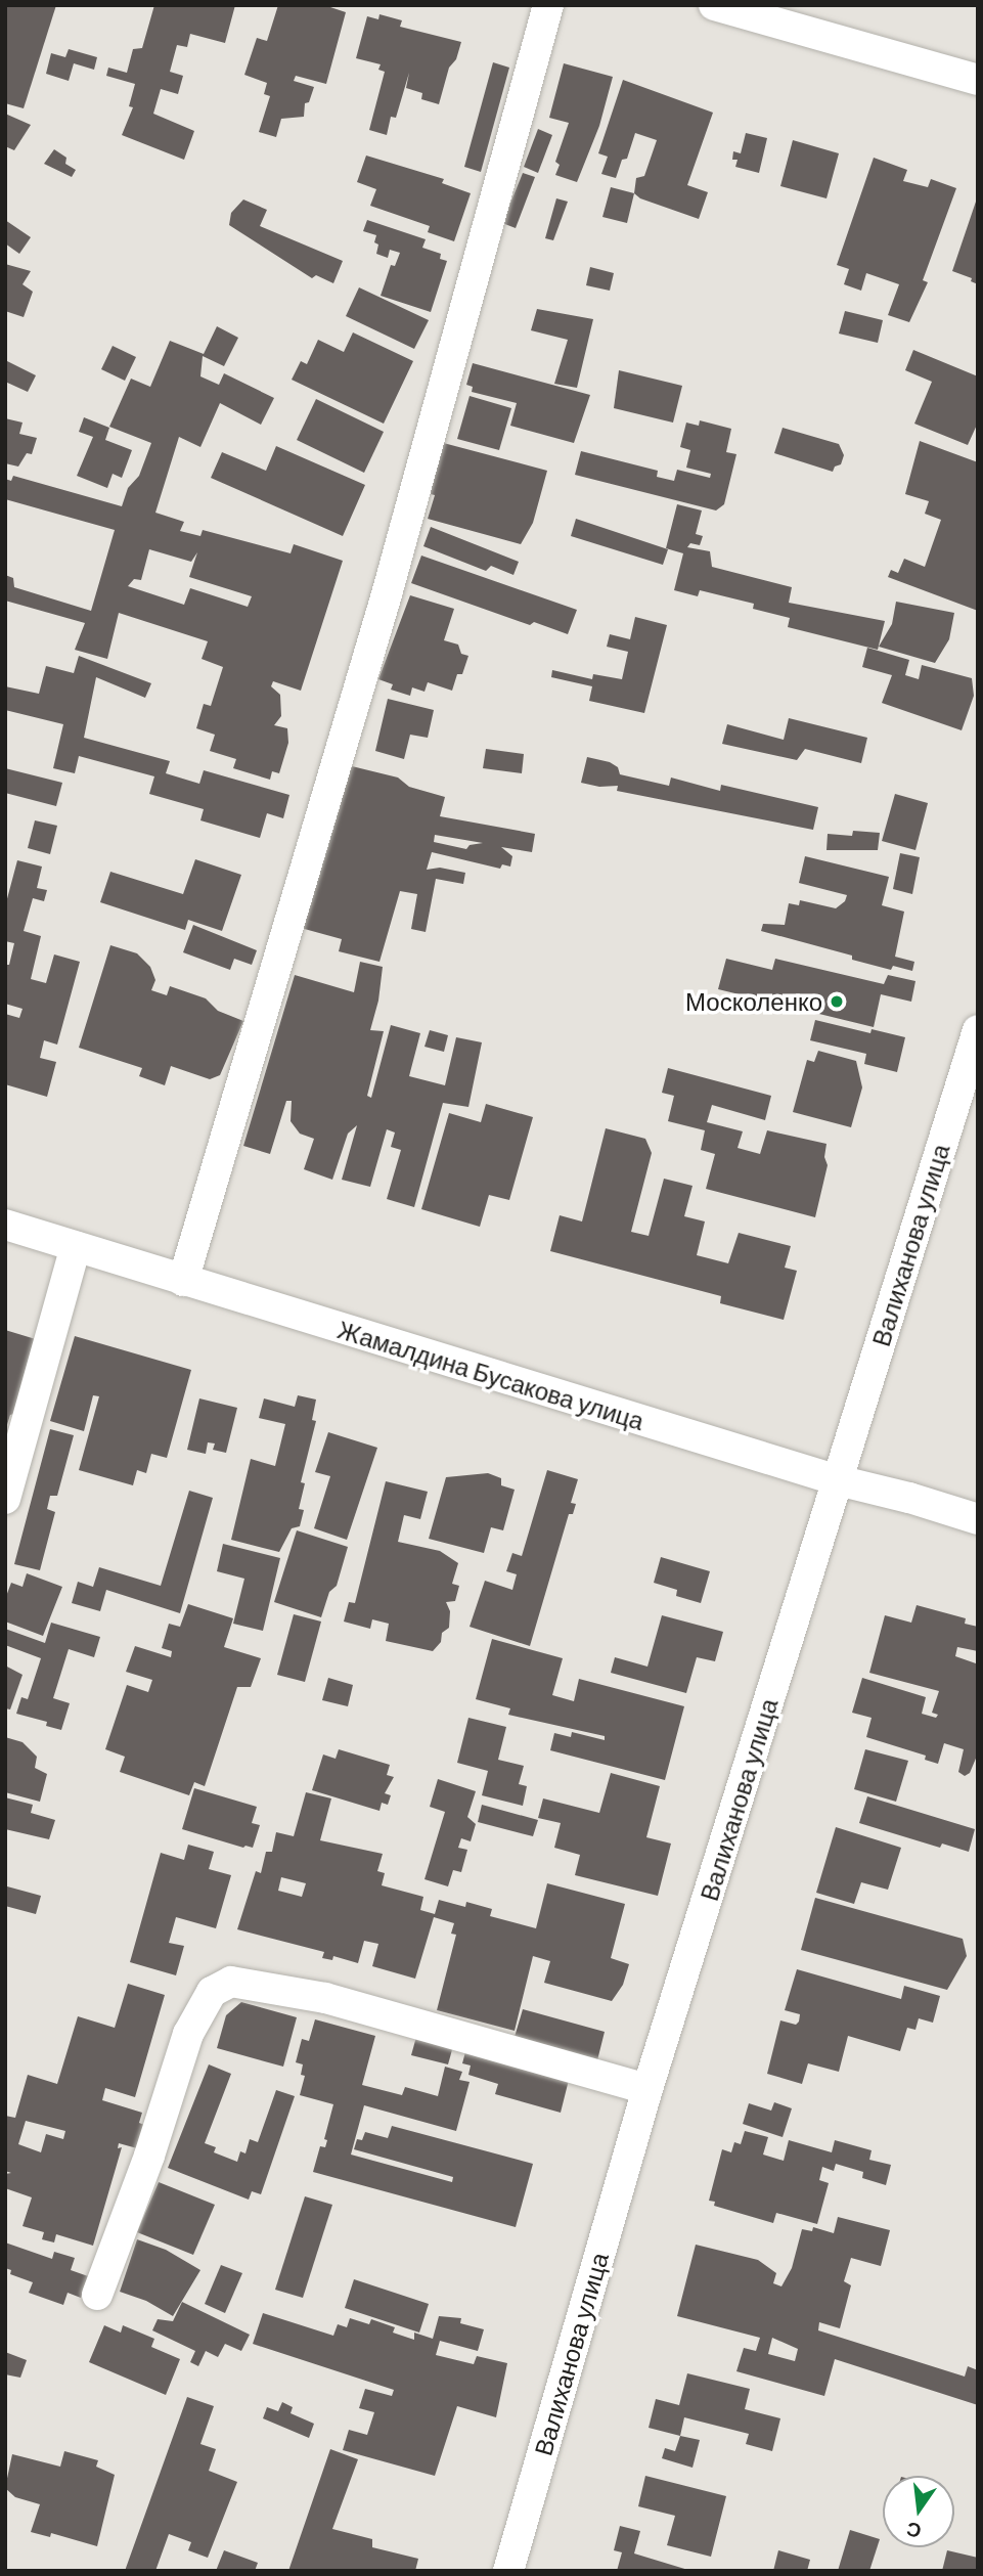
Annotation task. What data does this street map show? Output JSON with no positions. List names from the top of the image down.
{
  "streets": {
    "street": ["Валиханова улица", "Жамалдина Бусакова улица"]
  },
  "crossings": [
    ["Валиханова улица", "Жамалдина Бусакова улица"]
  ],
  "places": ["Москоленко"],
  "north": "bottom"
}
